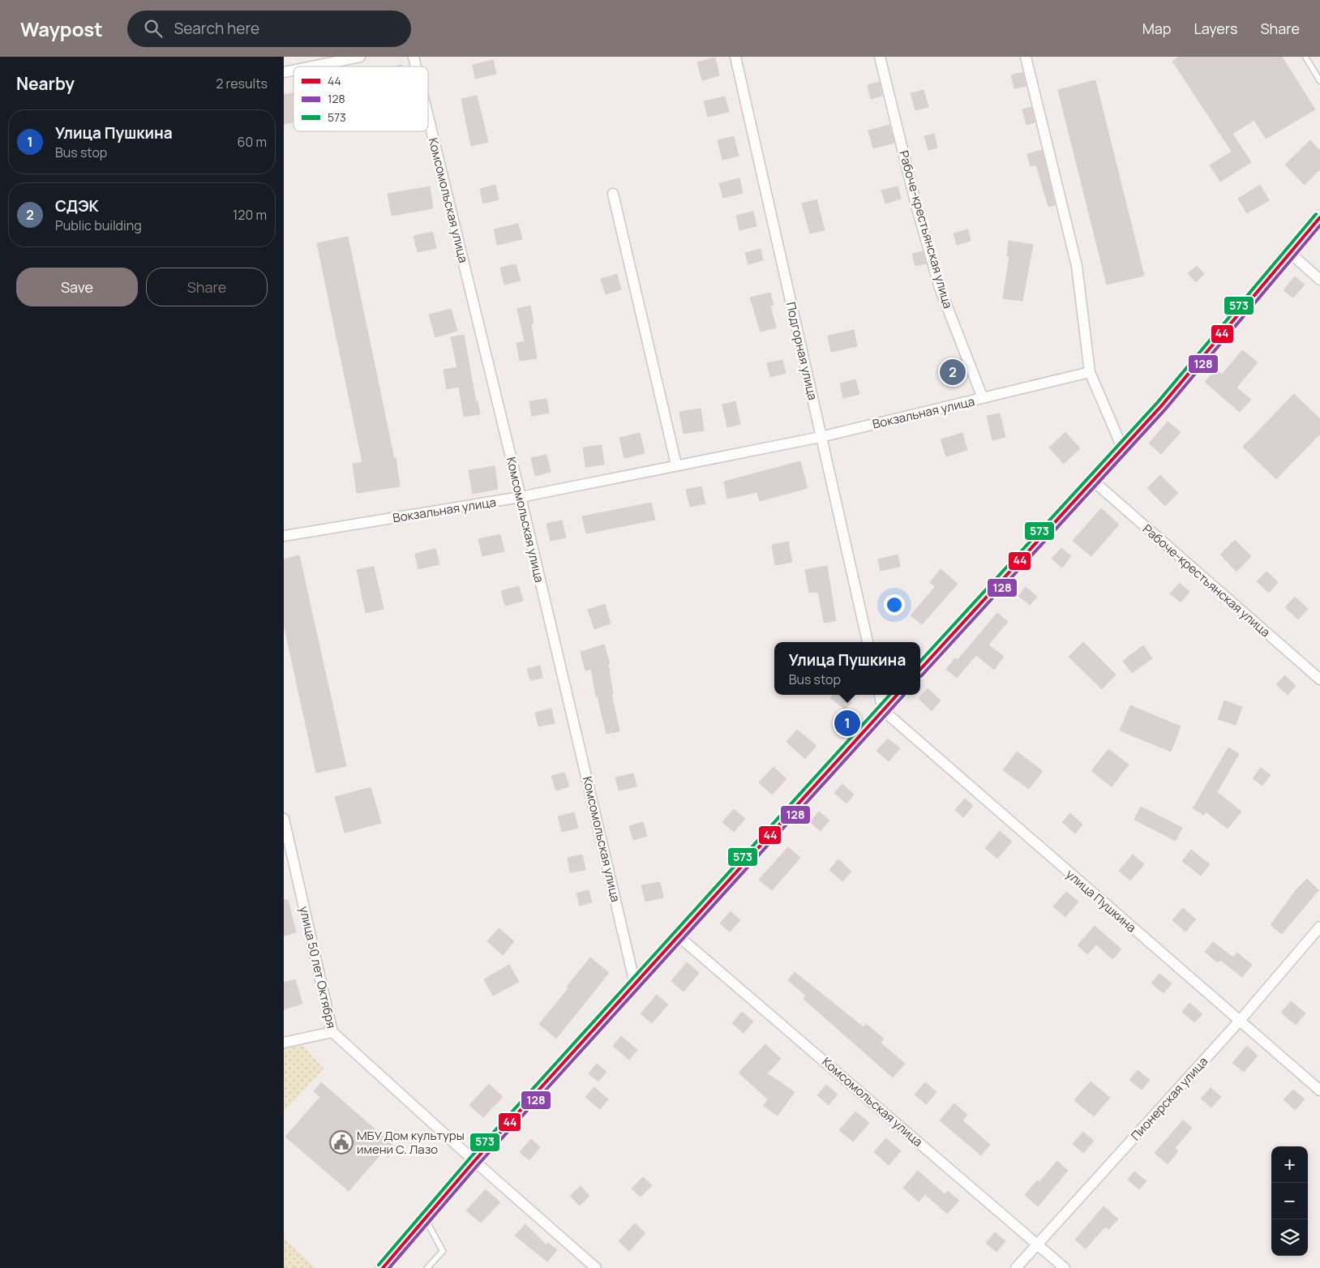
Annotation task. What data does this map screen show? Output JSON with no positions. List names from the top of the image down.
{
  "streets": {
    "street": [
      "Комсомольская улица",
      "Рабоче-крестьянская улица",
      "Подгорная улица",
      "Вокзальная улица",
      "улица Пушкина",
      "улица 50 лет Октября",
      "Пионерская улица"
    ]
  },
  "crossings": [
    ["Комсомольская улица", "Вокзальная улица"],
    ["Комсомольская улица", "Пионерская улица"],
    ["Рабоче-крестьянская улица", "Вокзальная улица"],
    ["Подгорная улица", "Вокзальная улица"],
    ["улица Пушкина", "Пионерская улица"]
  ],
  "places": {
    "public building": ["МБУ Дом культуры имени С. Лазо"]
  },
  "lines": ["transit line 573", "transit line 44", "transit line 128"],
  "legend": ["44", "128", "573"],
  "page": {
    "header": "Waypost",
    "search": "Search here",
    "nav": ["Map", "Layers", "Share"],
    "heading": ["Nearby", "2 results"],
    "list": [
      {
        "mark": "1",
        "name": "Улица Пушкина",
        "note": "Bus stop",
        "value": "60 m"
      },
      {
        "mark": "2",
        "name": "СДЭК",
        "note": "Public building",
        "value": "120 m"
      }
    ],
    "buttons": ["Save", "Share"],
    "pins": ["2", "1"],
    "popup": ["Улица Пушкина", "Bus stop"],
    "map_buttons": ["+", "−"]
  }
}
